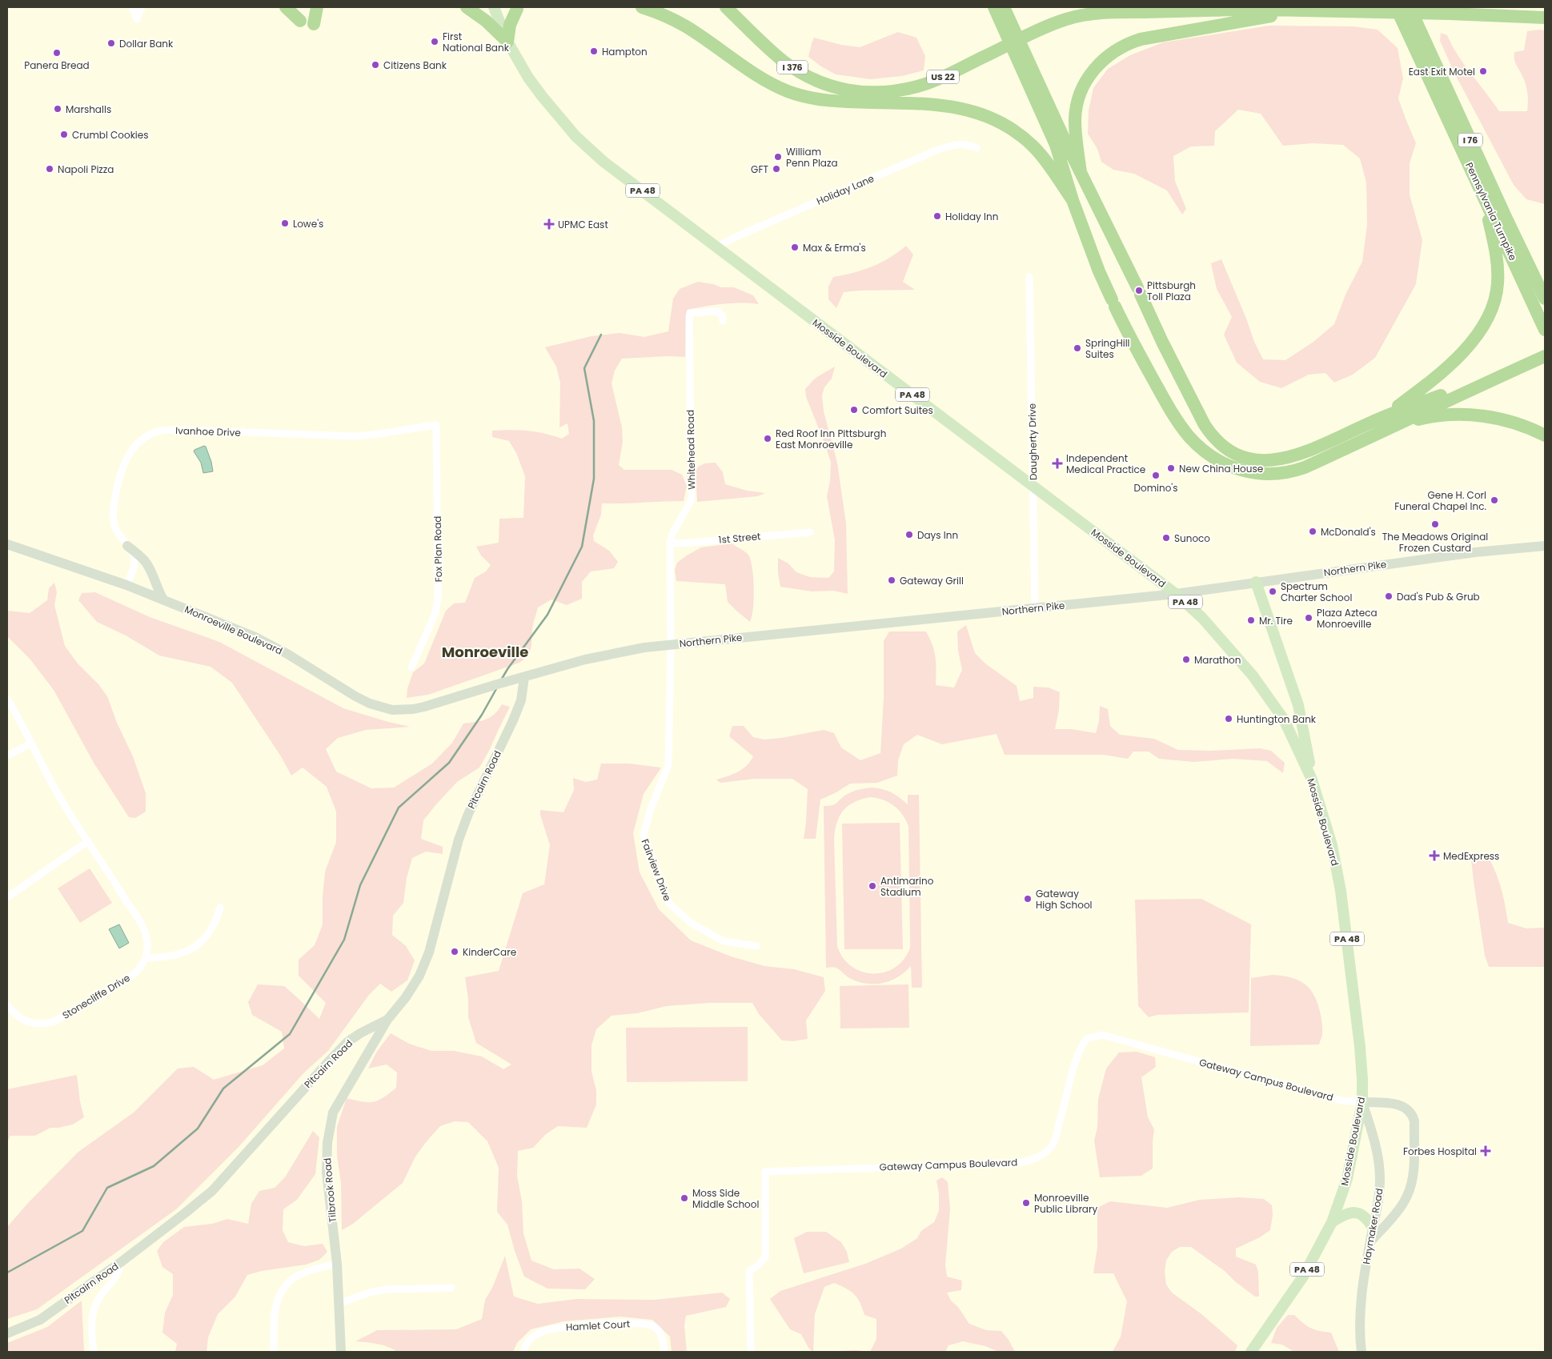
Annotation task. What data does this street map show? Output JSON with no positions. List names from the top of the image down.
{
  "streets": {
    "highway": [
      "I 376",
      "US 22",
      "I 76",
      "Pennsylvania Turnpike"
    ],
    "main road": [
      "PA 48",
      "Mosside Boulevard",
      "Northern Pike",
      "Monroeville Boulevard",
      "Pitcairn Road",
      "Tilbrook Road",
      "Haymaker Road"
    ],
    "street": [
      "Holiday Lane",
      "Ivanhoe Drive",
      "Daugherty Drive",
      "Whitehead Road",
      "1st Street",
      "Fox Plan Road",
      "Fairview Drive",
      "Stonecliffe Drive",
      "Gateway Campus Boulevard",
      "Hamlet Court"
    ]
  },
  "crossings": [
    ["I 376", "US 22"],
    ["Holiday Lane", "Mosside Boulevard"],
    ["Mosside Boulevard", "Daugherty Drive"],
    ["Mosside Boulevard", "Northern Pike"],
    ["Mosside Boulevard", "Gateway Campus Boulevard"],
    ["Mosside Boulevard", "Haymaker Road"],
    ["Ivanhoe Drive", "Fox Plan Road"],
    ["Ivanhoe Drive", "Monroeville Boulevard"],
    ["Daugherty Drive", "Northern Pike"],
    ["Whitehead Road", "1st Street"],
    ["Whitehead Road", "Northern Pike"],
    ["Whitehead Road", "Fairview Drive"],
    ["Northern Pike", "Monroeville Boulevard"],
    ["Northern Pike", "Pitcairn Road"],
    ["Northern Pike", "Fairview Drive"],
    ["Monroeville Boulevard", "Pitcairn Road"],
    ["Pitcairn Road", "Tilbrook Road"],
    ["Gateway Campus Boulevard", "Haymaker Road"]
  ],
  "districts": ["Monroeville"],
  "places": {
    "other": [
      "First National Bank",
      "Dollar Bank",
      "Hampton",
      "Panera Bread",
      "Citizens Bank",
      "East Exit Motel",
      "Marshalls",
      "Crumbl Cookies",
      "William Penn Plaza",
      "Napoli Pizza",
      "GFT",
      "Holiday Inn",
      "Lowe's",
      "Max & Erma's",
      "Pittsburgh Toll Plaza",
      "SpringHill Suites",
      "Comfort Suites",
      "Red Roof Inn Pittsburgh East Monroeville",
      "New China House",
      "Domino's",
      "Gene H. Corl Funeral Chapel Inc.",
      "The Meadows Original Frozen Custard",
      "McDonald's",
      "Days Inn",
      "Sunoco",
      "Gateway Grill",
      "Spectrum Charter School",
      "Dad's Pub & Grub",
      "Plaza Azteca Monroeville",
      "Mr. Tire",
      "Marathon",
      "Huntington Bank",
      "Antimarino Stadium",
      "Gateway High School",
      "KinderCare",
      "Moss Side Middle School",
      "Monroeville Public Library"
    ],
    "health": [
      "UPMC East",
      "Independent Medical Practice",
      "MedExpress",
      "Forbes Hospital"
    ]
  }
}
